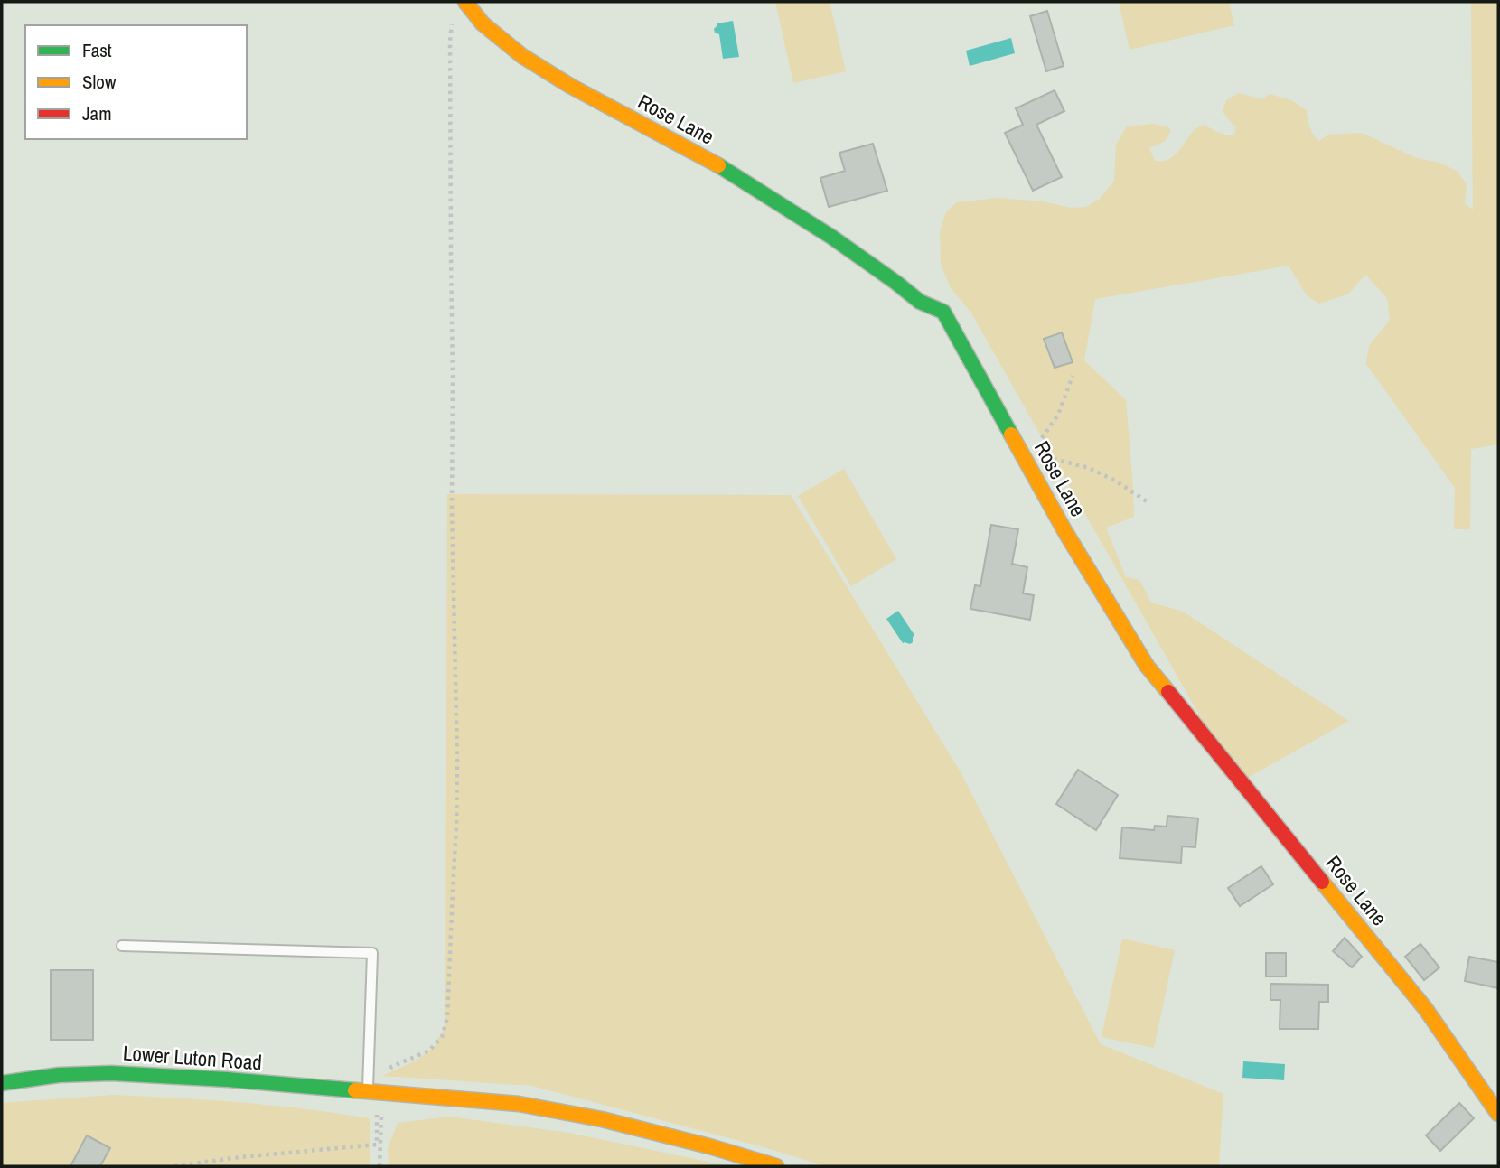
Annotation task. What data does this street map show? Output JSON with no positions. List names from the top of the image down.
{
  "streets": {
    "street": ["Rose Lane", "Lower Luton Road"]
  },
  "legend": ["Fast", "Slow", "Jam"]
}
